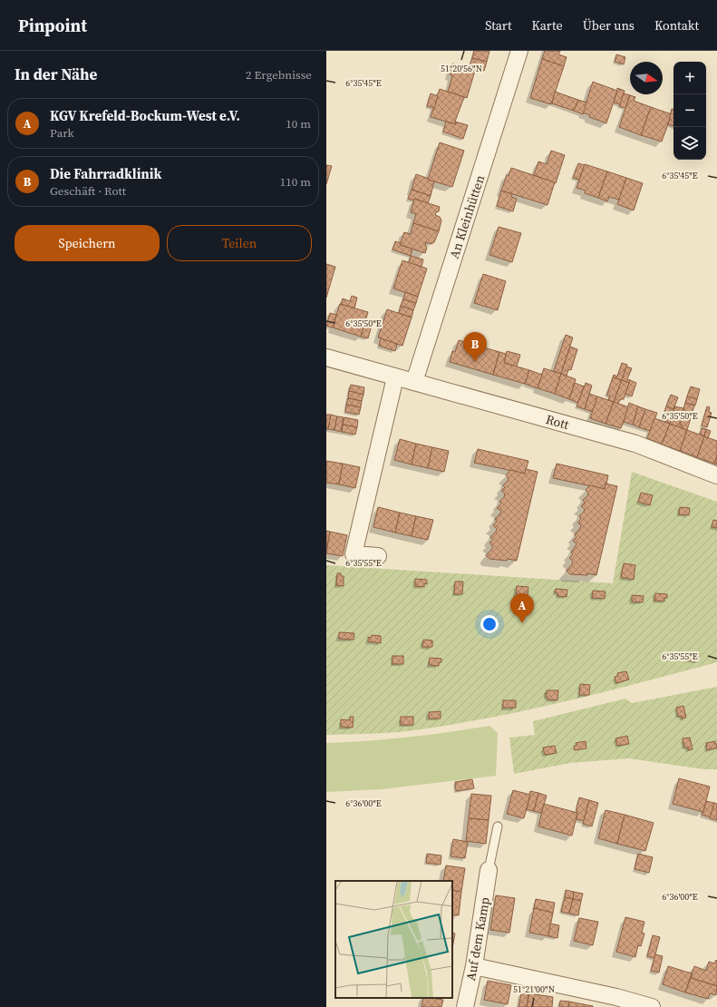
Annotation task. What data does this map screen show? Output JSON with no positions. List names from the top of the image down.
{
  "streets": {
    "street": ["An Kleinhütten", "Rott", "Auf dem Kamp"]
  },
  "crossings": [
    ["An Kleinhütten", "Rott"]
  ],
  "north": "right",
  "page": {
    "header": "Pinpoint",
    "nav": [
      "Start",
      "Karte",
      "Über uns",
      "Kontakt"
    ],
    "heading": ["In der Nähe", "2 Ergebnisse"],
    "map_buttons": ["+", "−"],
    "list": [
      {
        "mark": "A",
        "name": "KGV Krefeld-Bockum-West e.V.",
        "note": "Park",
        "value": "10 m"
      },
      {
        "mark": "B",
        "name": "Die Fahrradklinik",
        "note": "Geschäft · Rott",
        "value": "110 m"
      }
    ],
    "buttons": ["Speichern", "Teilen"],
    "pins": ["B", "A"]
  },
  "coordinates": [
    "51°20'56\"N",
    "6°35'45\"E",
    "6°35'50\"E",
    "6°35'55\"E",
    "6°36'00\"E",
    "51°21'00\"N"
  ]
}
